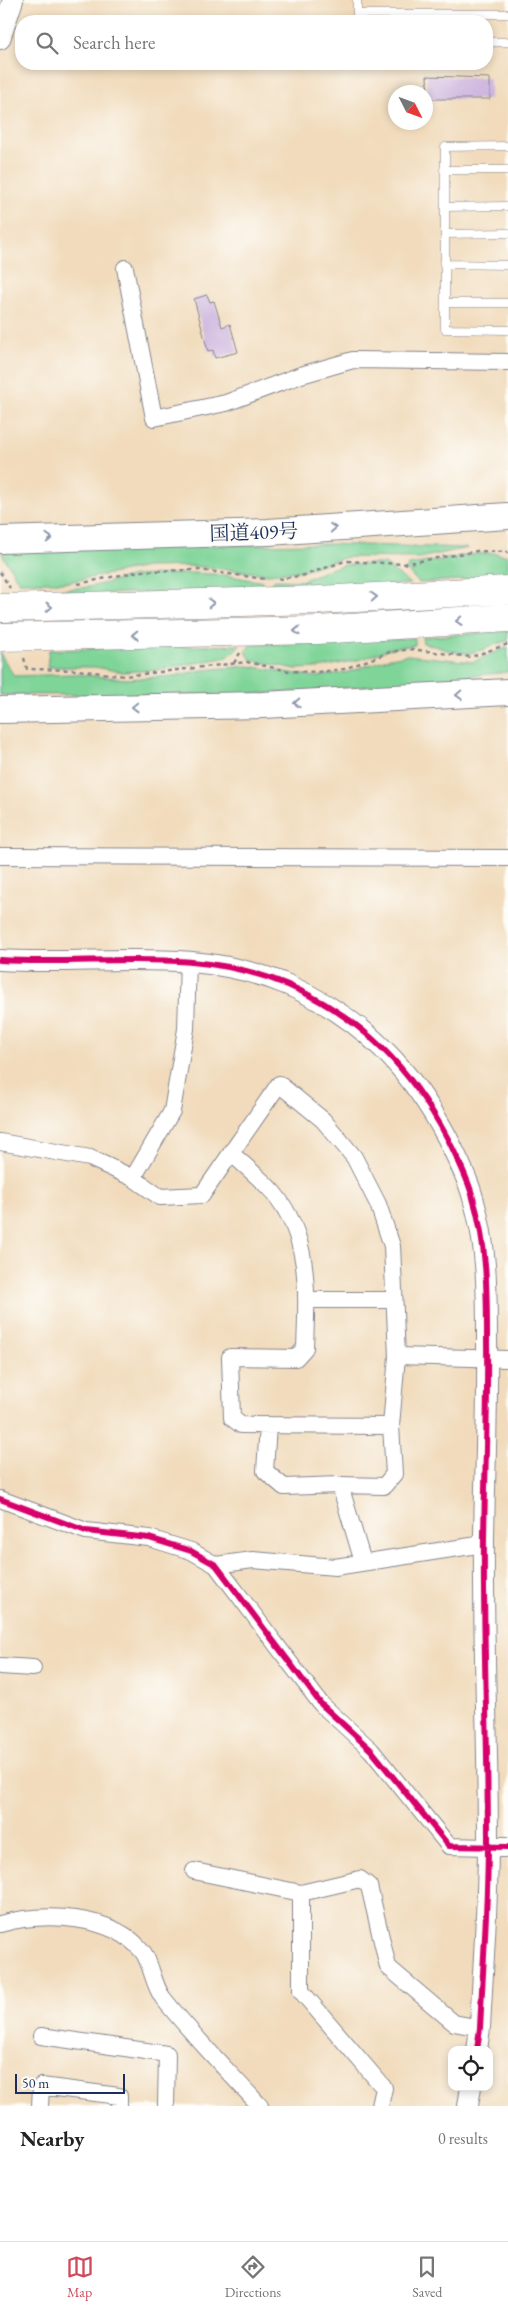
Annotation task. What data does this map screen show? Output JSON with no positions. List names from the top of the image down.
{
  "streets": {
    "highway": ["国道409号"]
  },
  "scale_bar": "50 m",
  "north": "bottom right",
  "page": {
    "search": "Search here",
    "scale": "50 m",
    "heading": ["Nearby", "0 results"],
    "nav": ["Map", "Directions", "Saved"]
  }
}
